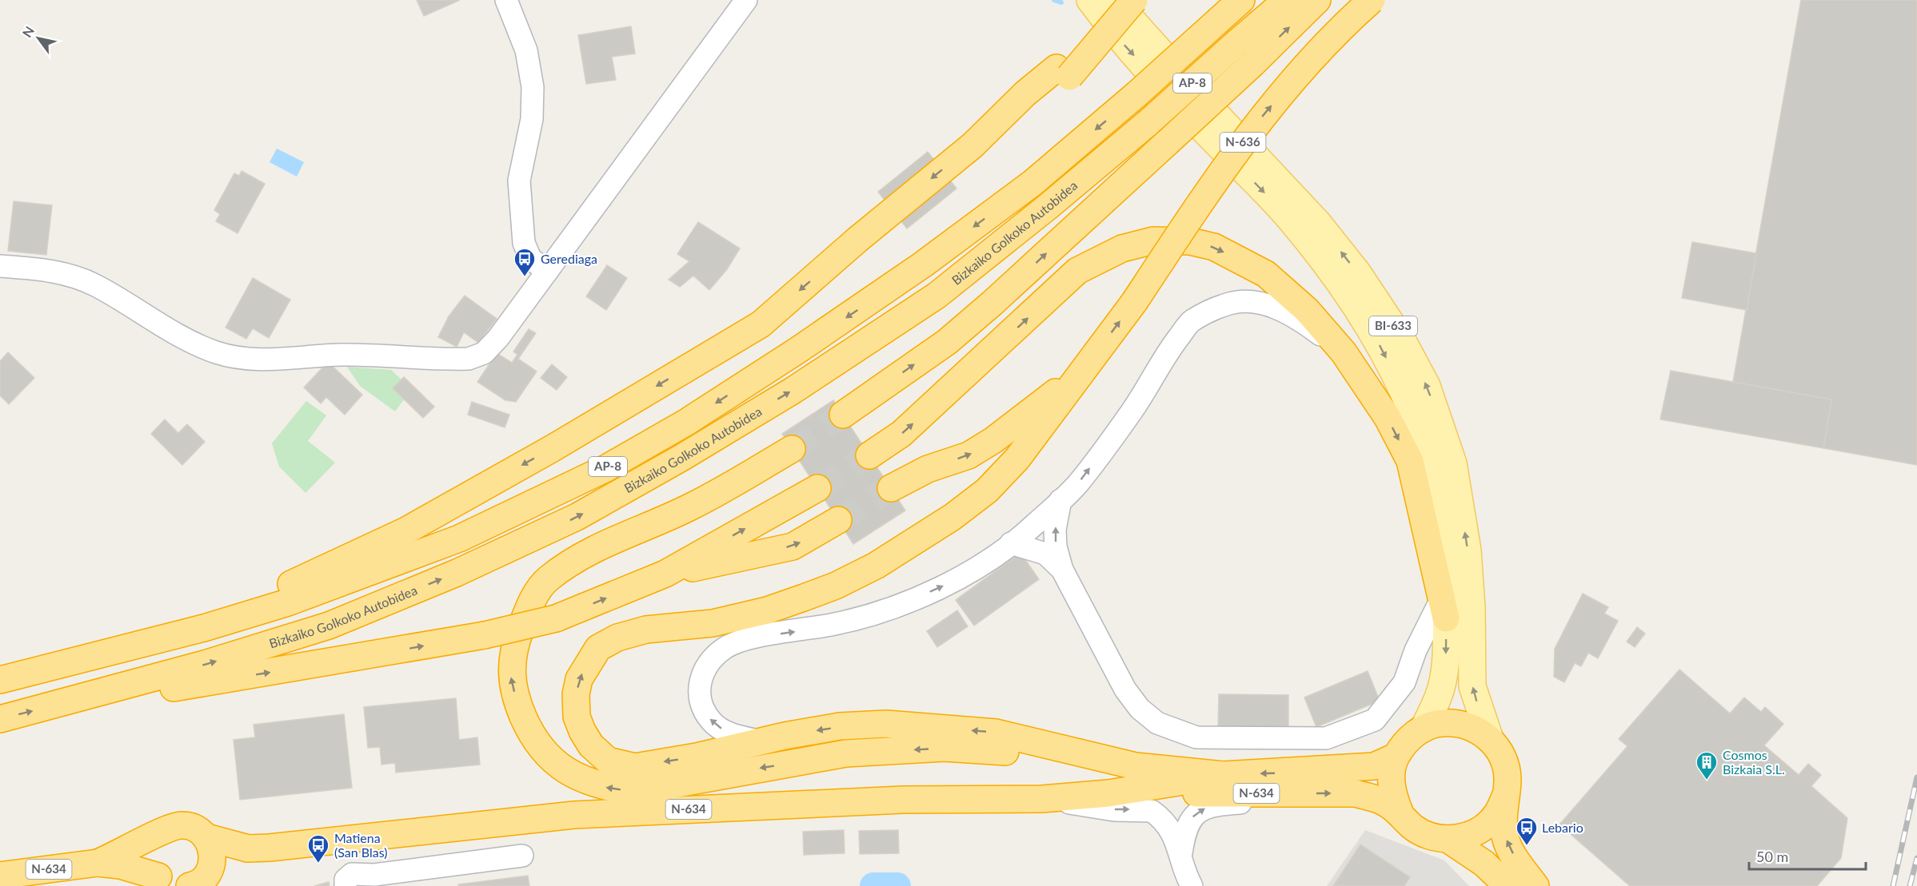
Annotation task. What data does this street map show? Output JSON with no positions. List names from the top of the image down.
{
  "streets": {
    "highway": [
      "AP-8",
      "N-636",
      "Bizkaiko Golkoko Autobidea",
      "N-634"
    ],
    "main road": ["BI-633"]
  },
  "crossings": [
    ["BI-633", "N-634"]
  ],
  "places": {
    "bus stop": ["Gerediaga", "Lebario", "Matiena (San Blas)"],
    "building": ["Cosmos Bizkaia S.L."]
  },
  "scale_bar": "50 m",
  "north": "top left"
}
